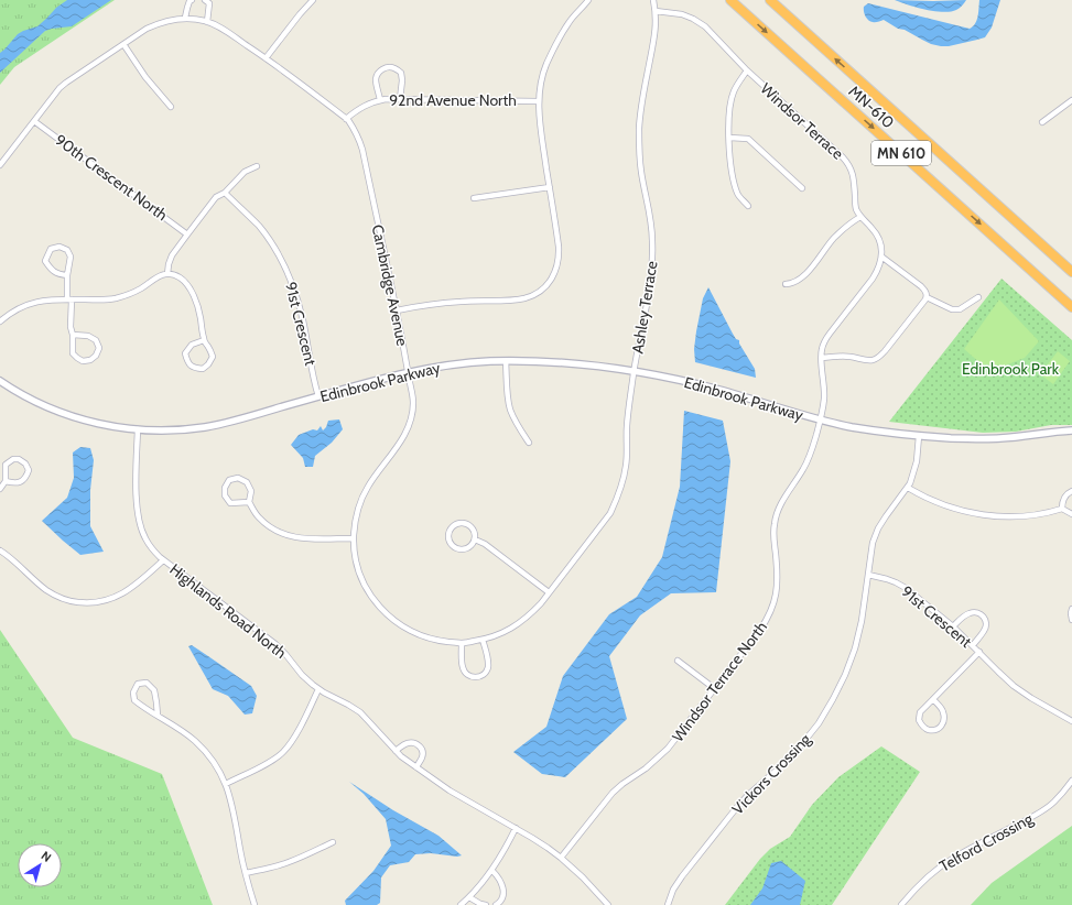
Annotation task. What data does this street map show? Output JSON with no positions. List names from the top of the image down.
{
  "streets": {
    "highway": ["MN-610", "MN 610"],
    "street": [
      "92nd Avenue North",
      "Windsor Terrace",
      "90th Crescent North",
      "Cambridge Avenue",
      "Ashley Terrace",
      "91st Crescent",
      "Edinbrook Parkway",
      "Highlands Road North",
      "Windsor Terrace North",
      "Vickors Crossing",
      "Telford Crossing"
    ]
  },
  "crossings": [
    ["92nd Avenue North", "Cambridge Avenue"],
    ["Windsor Terrace", "Ashley Terrace"],
    ["Cambridge Avenue", "Ashley Terrace"],
    ["Cambridge Avenue", "Edinbrook Parkway"],
    ["Ashley Terrace", "Edinbrook Parkway"],
    ["91st Crescent", "Edinbrook Parkway"],
    ["91st Crescent", "Vickors Crossing"],
    ["Edinbrook Parkway", "Highlands Road North"],
    ["Edinbrook Parkway", "Windsor Terrace North"],
    ["Edinbrook Parkway", "Vickors Crossing"],
    ["Highlands Road North", "Windsor Terrace North"]
  ],
  "parks": ["Edinbrook Park"],
  "north": "top right"
}
